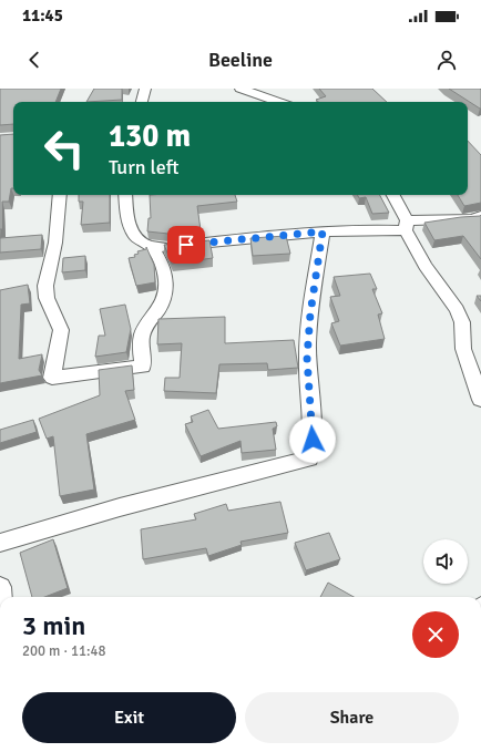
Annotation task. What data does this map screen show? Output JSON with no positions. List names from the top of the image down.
{
  "page": {
    "status": "11:45",
    "header": "Beeline",
    "turn": ["130 m", "Turn left"],
    "heading": ["3 min", "200 m · 11:48"],
    "buttons": ["Exit", "Share"]
  }
}
